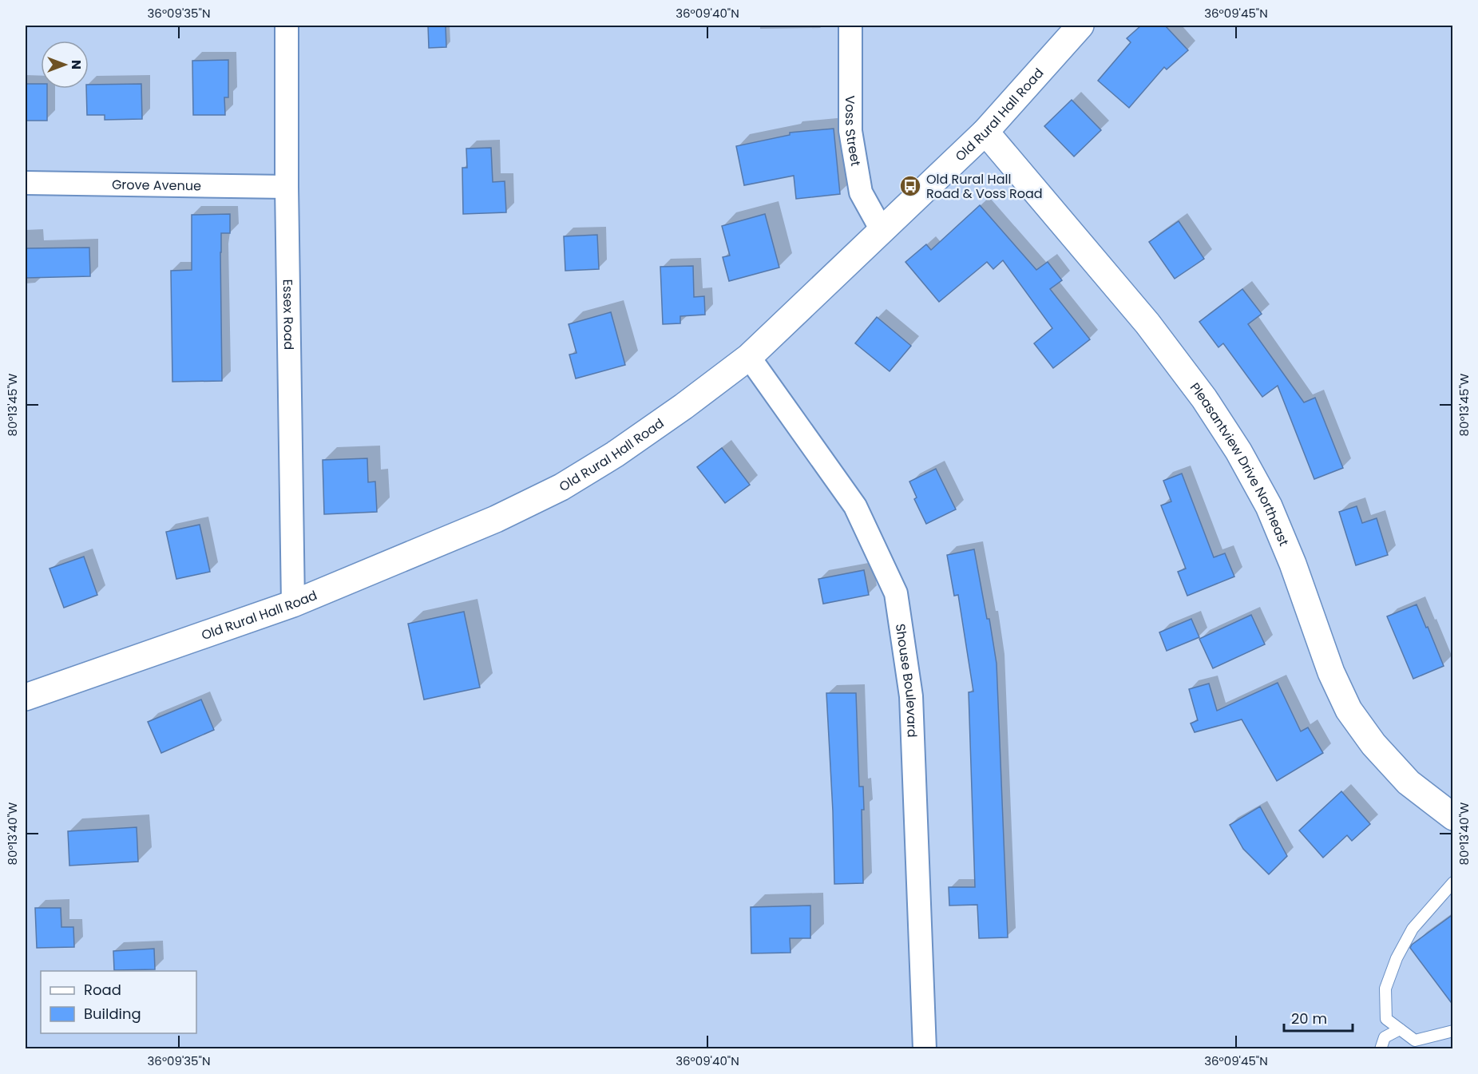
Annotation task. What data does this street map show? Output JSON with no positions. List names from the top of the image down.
{
  "streets": {
    "main road": ["Old Rural Hall Road", "Pleasantview Drive Northeast"],
    "street": [
      "Voss Street",
      "Grove Avenue",
      "Essex Road",
      "Shouse Boulevard"
    ]
  },
  "crossings": [
    ["Old Rural Hall Road", "Voss Street"],
    ["Old Rural Hall Road", "Essex Road"],
    ["Old Rural Hall Road", "Pleasantview Drive Northeast"],
    ["Old Rural Hall Road", "Shouse Boulevard"],
    ["Grove Avenue", "Essex Road"]
  ],
  "places": {
    "bus stop": ["Old Rural Hall Road & Voss Road"]
  },
  "legend": ["Road", "Building"],
  "scale_bar": "20 m",
  "north": "right",
  "coordinates": [
    "36°09'35\"N",
    "36°09'40\"N",
    "36°09'45\"N",
    "80°13'45\"W",
    "80°13'40\"W"
  ]
}
